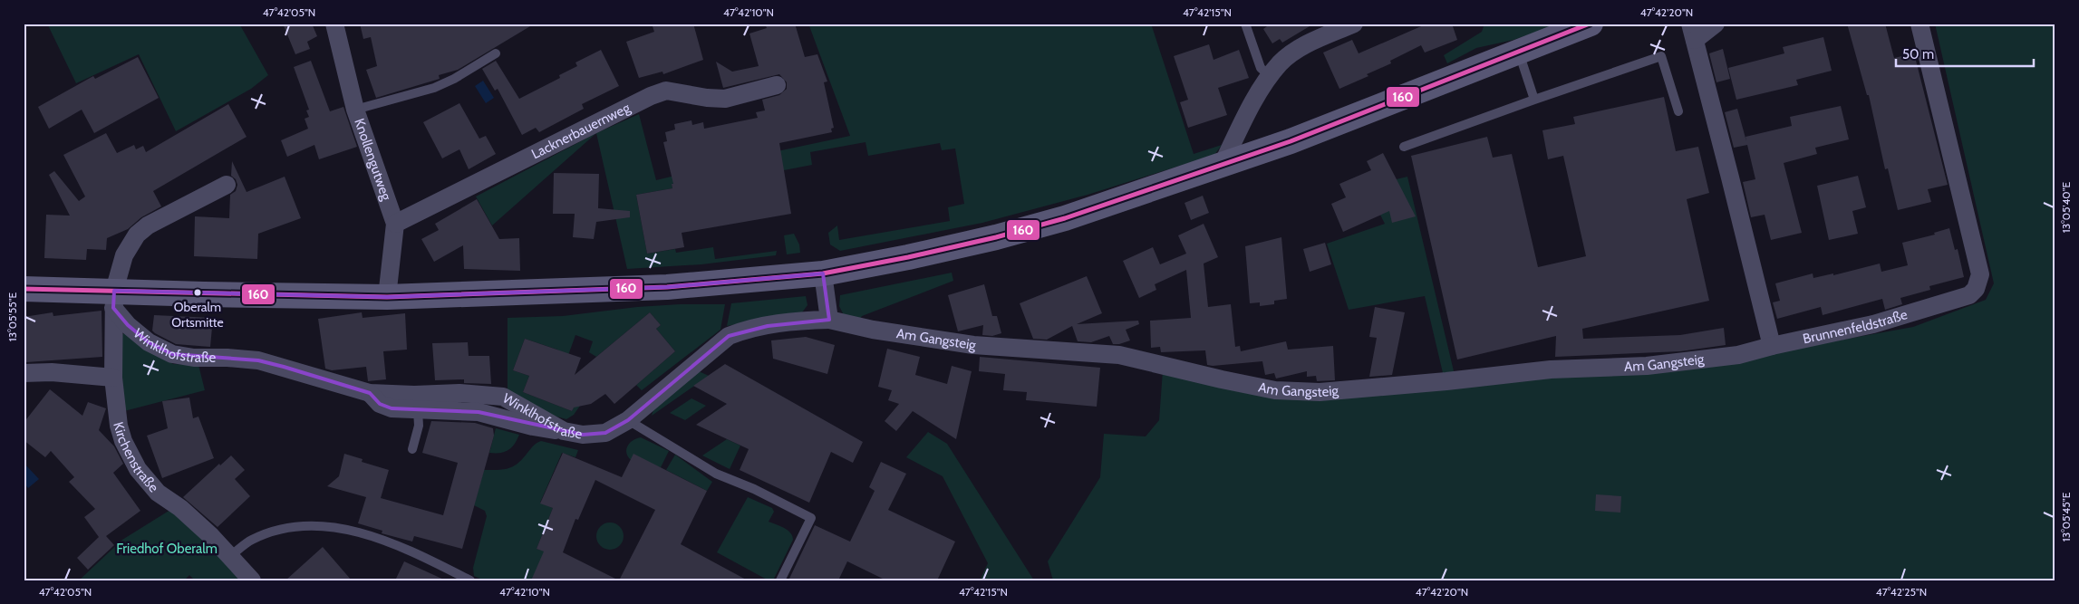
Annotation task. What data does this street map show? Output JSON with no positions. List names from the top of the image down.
{
  "streets": {
    "street": [
      "Lacknerbauernweg",
      "Knollengutweg",
      "Brunnenfeldstraße",
      "Am Gangsteig",
      "Winklhofstraße",
      "Kirchenstraße"
    ]
  },
  "crossings": [
    ["Lacknerbauernweg", "Knollengutweg"],
    ["Brunnenfeldstraße", "Am Gangsteig"],
    ["Am Gangsteig", "Winklhofstraße"],
    ["Winklhofstraße", "Kirchenstraße"]
  ],
  "parks": ["Friedhof Oberalm"],
  "places": ["Oberalm Ortsmitte"],
  "lines": ["transit line 160"],
  "scale_bar": "50 m",
  "coordinates": [
    "47°42'05\"N",
    "47°42'10\"N",
    "47°42'15\"N",
    "47°42'20\"N",
    "13°05'40\"E",
    "13°05'55\"E",
    "13°05'45\"E",
    "47°42'25\"N"
  ]
}
